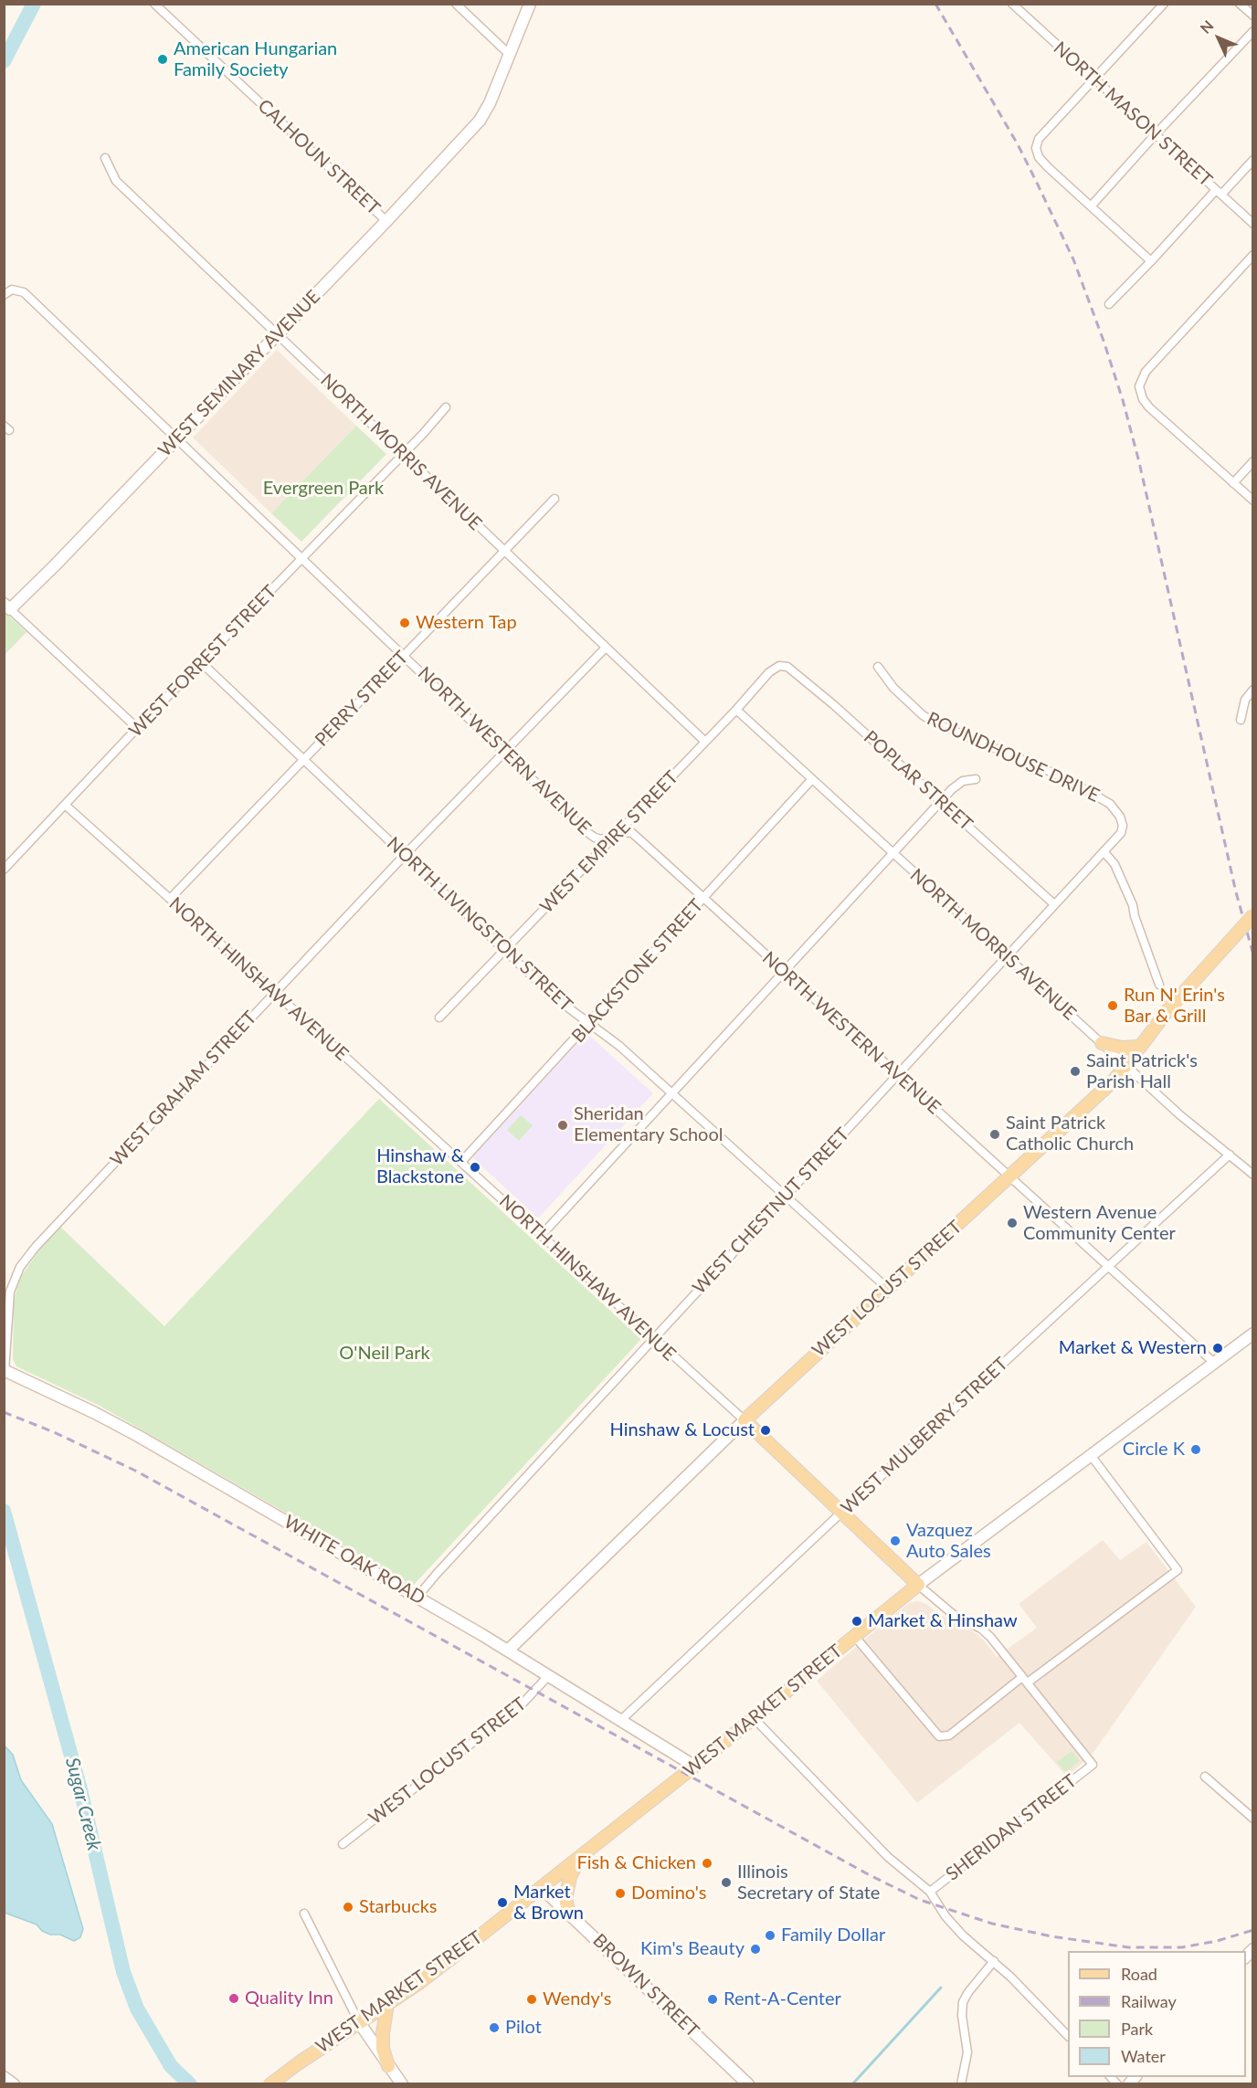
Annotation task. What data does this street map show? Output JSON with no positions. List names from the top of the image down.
{
  "streets": {
    "main road": ["NORTH HINSHAW AVENUE", "WEST LOCUST STREET", "WEST MARKET STREET"],
    "street": [
      "NORTH MASON STREET",
      "CALHOUN STREET",
      "WEST SEMINARY AVENUE",
      "NORTH MORRIS AVENUE",
      "WEST FORREST STREET",
      "PERRY STREET",
      "NORTH WESTERN AVENUE",
      "ROUNDHOUSE DRIVE",
      "POPLAR STREET",
      "WEST EMPIRE STREET",
      "NORTH LIVINGSTON STREET",
      "BLACKSTONE STREET",
      "WEST GRAHAM STREET",
      "WEST CHESTNUT STREET",
      "WEST MULBERRY STREET",
      "WHITE OAK ROAD",
      "SHERIDAN STREET",
      "BROWN STREET"
    ]
  },
  "crossings": [
    ["CALHOUN STREET", "WEST SEMINARY AVENUE"],
    ["WEST SEMINARY AVENUE", "NORTH MORRIS AVENUE"],
    ["WEST SEMINARY AVENUE", "NORTH WESTERN AVENUE"],
    ["NORTH MORRIS AVENUE", "WEST FORREST STREET"],
    ["NORTH MORRIS AVENUE", "PERRY STREET"],
    ["NORTH MORRIS AVENUE", "WEST EMPIRE STREET"],
    ["NORTH MORRIS AVENUE", "BLACKSTONE STREET"],
    ["NORTH MORRIS AVENUE", "WEST GRAHAM STREET"],
    ["NORTH MORRIS AVENUE", "WEST CHESTNUT STREET"],
    ["NORTH MORRIS AVENUE", "WEST LOCUST STREET"],
    ["NORTH MORRIS AVENUE", "WEST MULBERRY STREET"],
    ["WEST FORREST STREET", "NORTH WESTERN AVENUE"],
    ["WEST FORREST STREET", "NORTH LIVINGSTON STREET"],
    ["WEST FORREST STREET", "NORTH HINSHAW AVENUE"],
    ["PERRY STREET", "NORTH WESTERN AVENUE"],
    ["PERRY STREET", "NORTH LIVINGSTON STREET"],
    ["PERRY STREET", "NORTH HINSHAW AVENUE"],
    ["NORTH WESTERN AVENUE", "WEST EMPIRE STREET"],
    ["NORTH WESTERN AVENUE", "BLACKSTONE STREET"],
    ["NORTH WESTERN AVENUE", "WEST GRAHAM STREET"],
    ["NORTH WESTERN AVENUE", "WEST CHESTNUT STREET"],
    ["NORTH WESTERN AVENUE", "WEST LOCUST STREET"],
    ["NORTH WESTERN AVENUE", "WEST MULBERRY STREET"],
    ["NORTH WESTERN AVENUE", "WEST MARKET STREET"],
    ["ROUNDHOUSE DRIVE", "WEST CHESTNUT STREET"],
    ["POPLAR STREET", "WEST EMPIRE STREET"],
    ["POPLAR STREET", "WEST CHESTNUT STREET"],
    ["WEST EMPIRE STREET", "NORTH LIVINGSTON STREET"],
    ["NORTH LIVINGSTON STREET", "BLACKSTONE STREET"],
    ["NORTH LIVINGSTON STREET", "WEST GRAHAM STREET"],
    ["NORTH LIVINGSTON STREET", "WEST CHESTNUT STREET"],
    ["NORTH LIVINGSTON STREET", "WEST LOCUST STREET"],
    ["BLACKSTONE STREET", "NORTH HINSHAW AVENUE"],
    ["NORTH HINSHAW AVENUE", "WEST GRAHAM STREET"],
    ["NORTH HINSHAW AVENUE", "WEST CHESTNUT STREET"],
    ["NORTH HINSHAW AVENUE", "WEST LOCUST STREET"],
    ["NORTH HINSHAW AVENUE", "WEST MULBERRY STREET"],
    ["NORTH HINSHAW AVENUE", "WEST MARKET STREET"],
    ["NORTH HINSHAW AVENUE", "SHERIDAN STREET"],
    ["WEST GRAHAM STREET", "WHITE OAK ROAD"],
    ["WEST CHESTNUT STREET", "WHITE OAK ROAD"],
    ["WEST LOCUST STREET", "WHITE OAK ROAD"],
    ["WEST MULBERRY STREET", "WHITE OAK ROAD"],
    ["WHITE OAK ROAD", "WEST MARKET STREET"],
    ["WEST MARKET STREET", "BROWN STREET"]
  ],
  "water": ["Sugar Creek"],
  "parks": ["Evergreen Park", "O'Neil Park"],
  "places": [
    "American Hungarian Family Society",
    "Western Tap",
    "Run N' Erin's Bar & Grill",
    "Saint Patrick's Parish Hall",
    "Sheridan Elementary School",
    "Saint Patrick Catholic Church",
    "Hinshaw & Blackstone",
    "Western Avenue Community Center",
    "Market & Western",
    "Hinshaw & Locust",
    "Circle K",
    "Vazquez Auto Sales",
    "Market & Hinshaw",
    "Fish & Chicken",
    "Illinois Secretary of State",
    "Domino's",
    "Market & Brown",
    "Starbucks",
    "Family Dollar",
    "Kim's Beauty",
    "Quality Inn",
    "Wendy's",
    "Rent-A-Center",
    "Pilot"
  ],
  "legend": [
    "Road",
    "Railway",
    "Park",
    "Water"
  ],
  "north": "top left"
}
